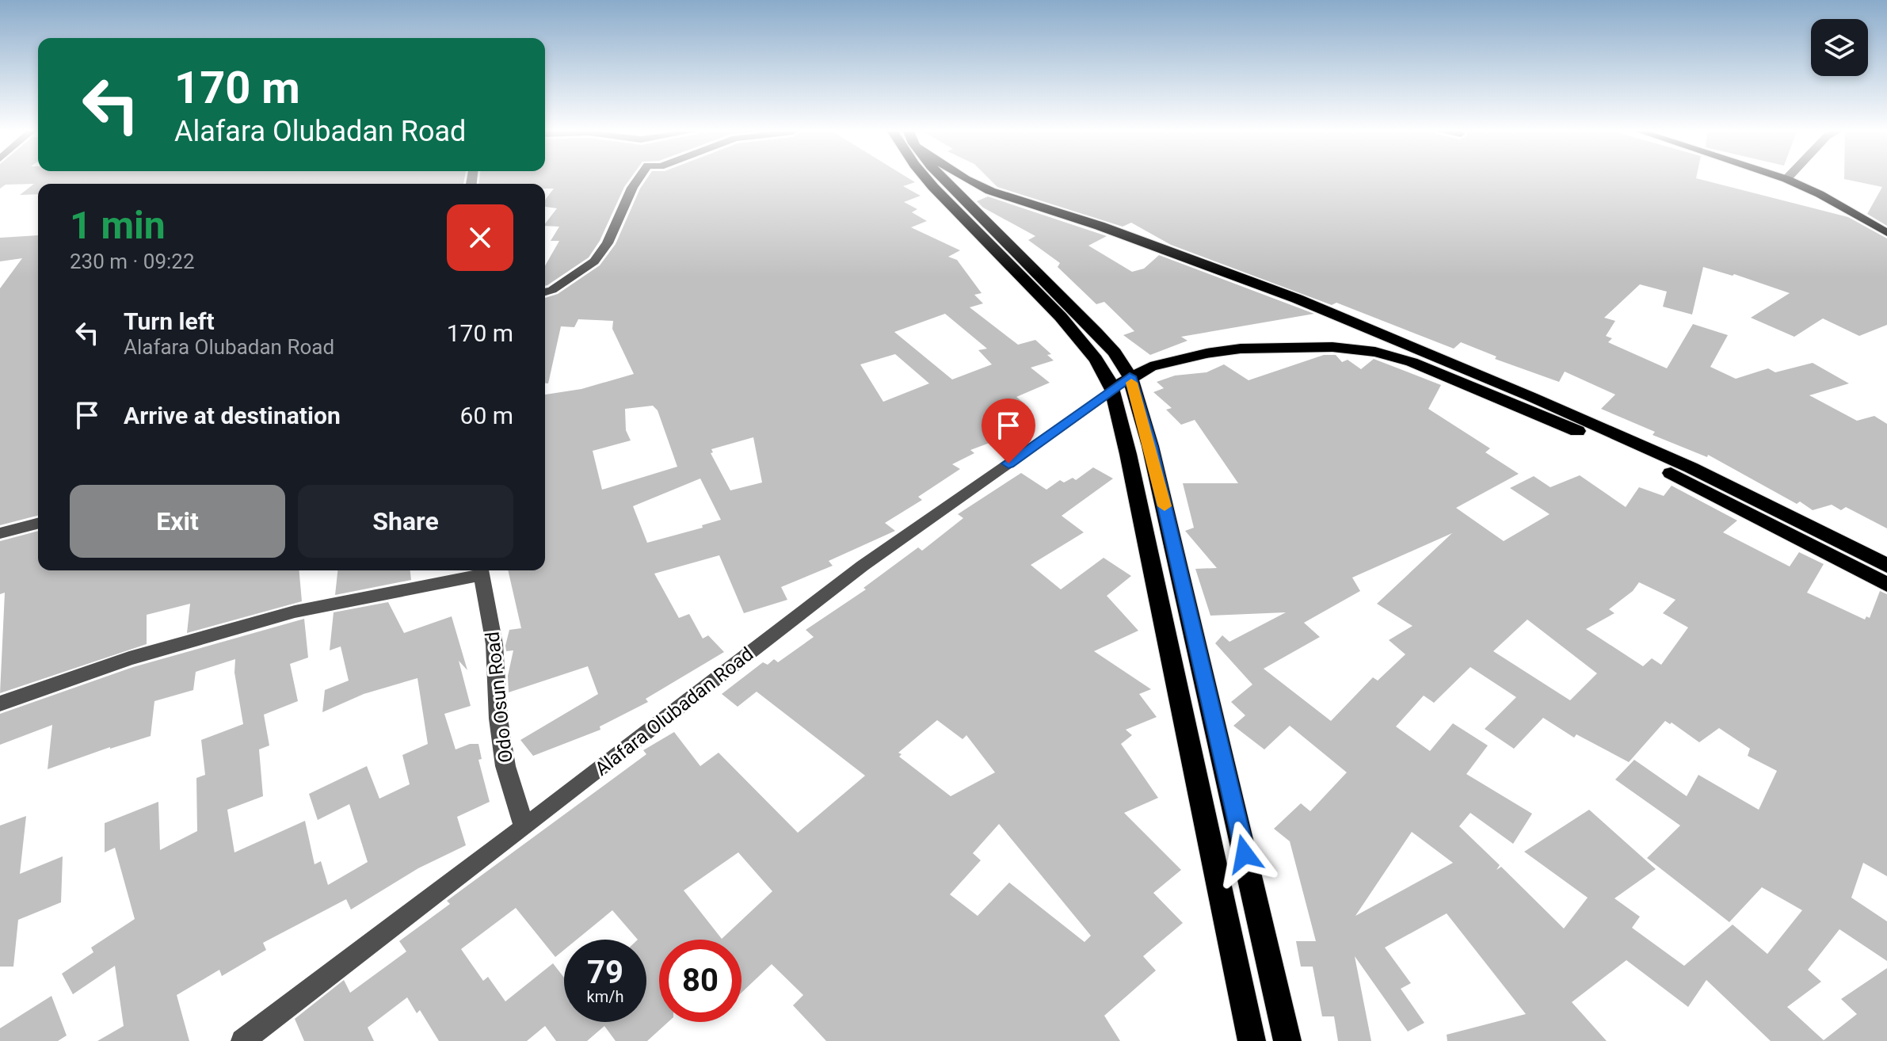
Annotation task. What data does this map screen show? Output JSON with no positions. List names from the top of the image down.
{
  "streets": {
    "street": ["Odo Osun Road", "Alafara Olubadan Road"]
  },
  "crossings": [
    ["Odo Osun Road", "Alafara Olubadan Road"]
  ],
  "page": {
    "turn": ["170 m", "Alafara Olubadan Road"],
    "heading": ["1 min", "230 m · 09:22"],
    "list": [
      {
        "name": "Turn left",
        "note": "Alafara Olubadan Road",
        "value": "170 m"
      },
      {
        "name": "Arrive at destination",
        "value": "60 m"
      }
    ],
    "buttons": ["Exit", "Share"],
    "speed": "79 km/h",
    "limit": "80"
  }
}
